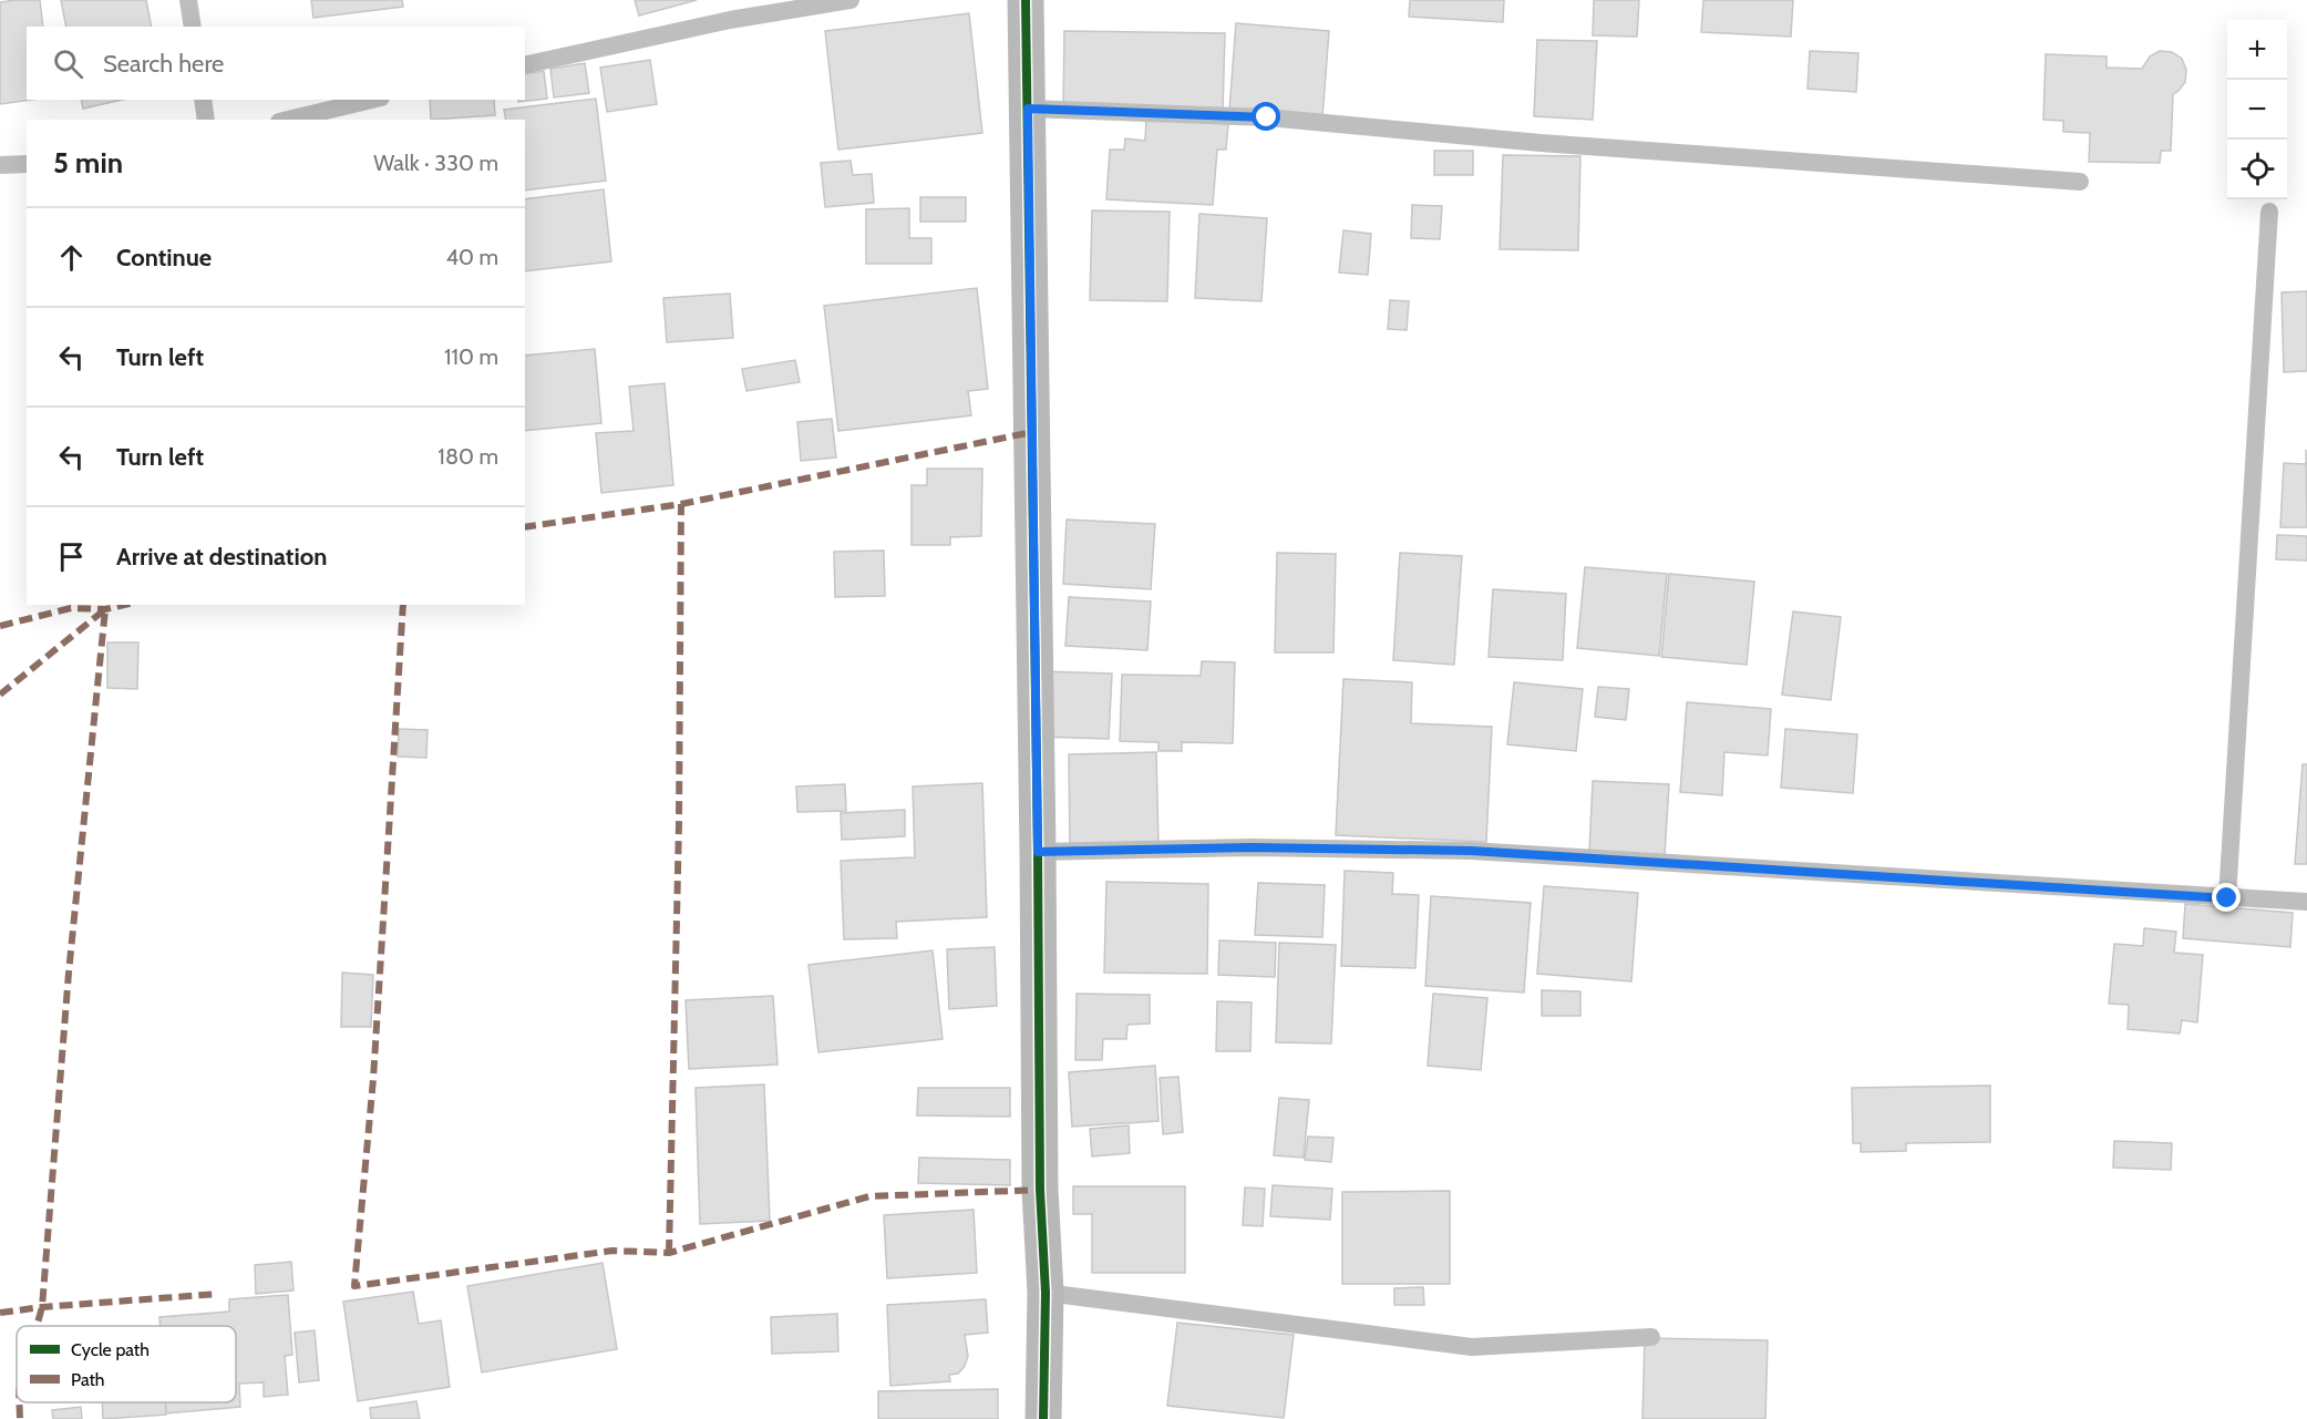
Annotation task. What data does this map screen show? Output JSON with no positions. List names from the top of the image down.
{
  "legend": ["Cycle path", "Path"],
  "page": {
    "map_buttons": ["+", "−"],
    "search": "Search here",
    "heading": ["5 min", "Walk · 330 m"],
    "list": [
      ["Continue", "40 m"],
      ["Turn left", "110 m"],
      ["Turn left", "180 m"],
      "Arrive at destination"
    ]
  }
}
